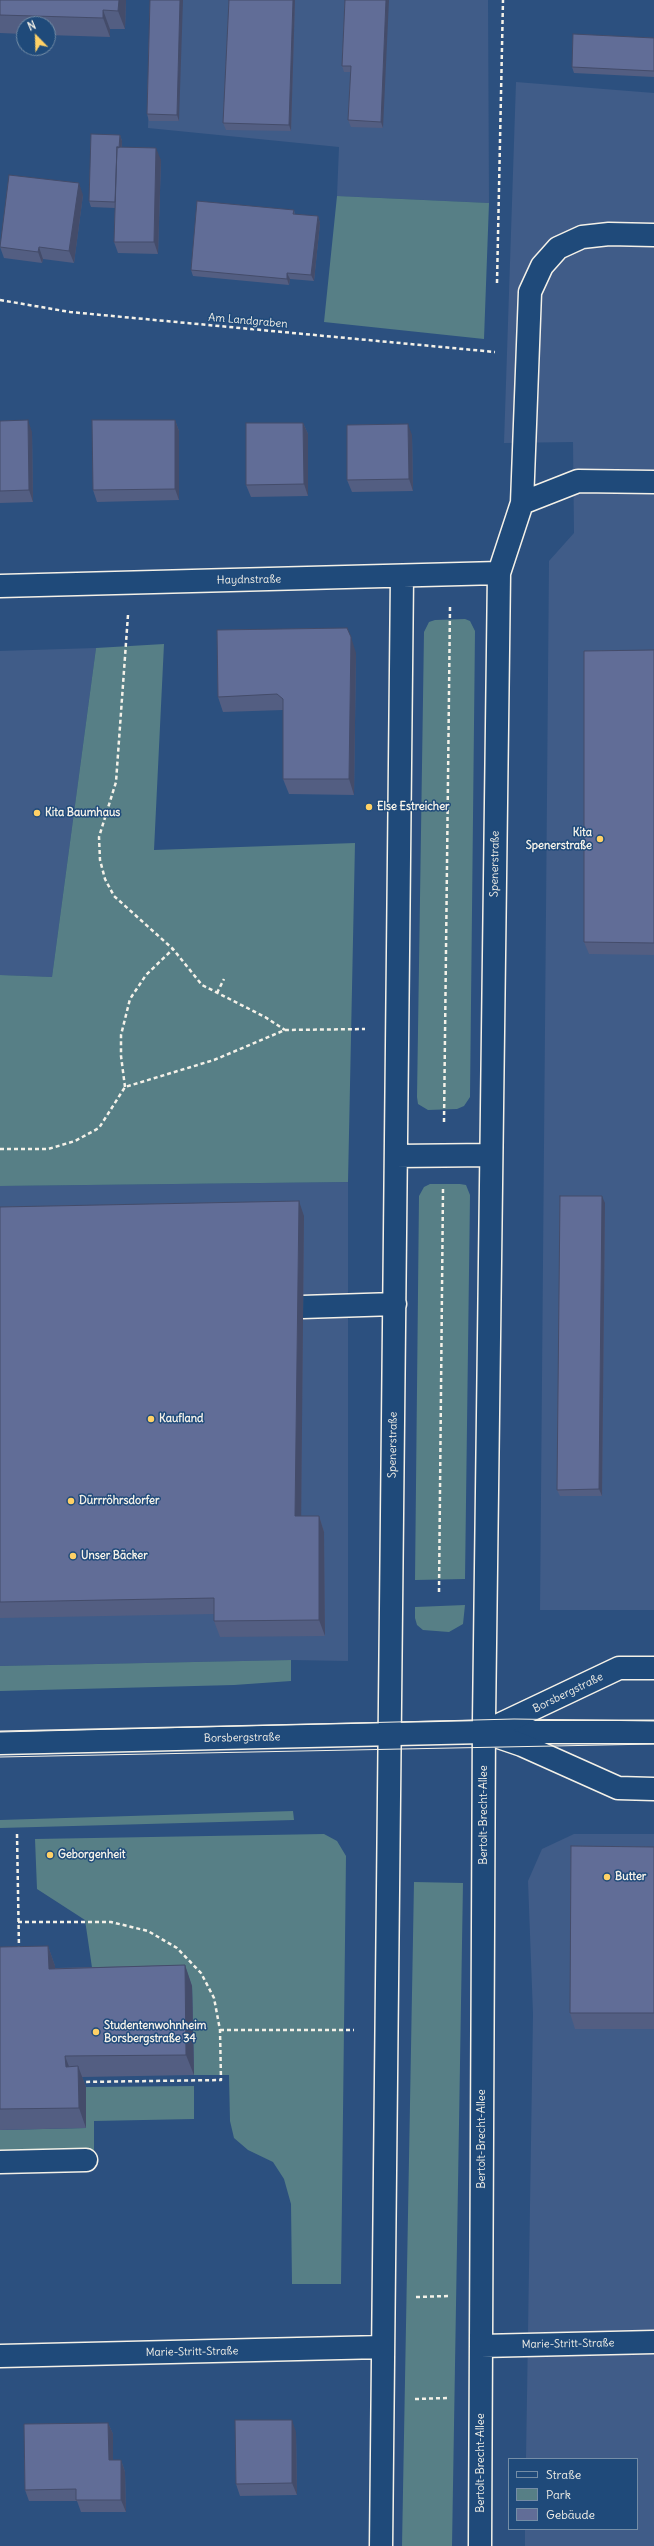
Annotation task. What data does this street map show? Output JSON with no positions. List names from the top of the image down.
{
  "streets": {
    "street": [
      "Haydnstraße",
      "Spenerstraße",
      "Borsbergstraße",
      "Bertolt-Brecht-Allee",
      "Marie-Stritt-Straße"
    ],
    "path": ["Am Landgraben"]
  },
  "crossings": [
    ["Haydnstraße", "Spenerstraße"],
    ["Spenerstraße", "Borsbergstraße"],
    ["Spenerstraße", "Bertolt-Brecht-Allee"],
    ["Borsbergstraße", "Bertolt-Brecht-Allee"],
    ["Bertolt-Brecht-Allee", "Marie-Stritt-Straße"]
  ],
  "places": [
    "Else Estreicher",
    "Kita Baumhaus",
    "Kita Spenerstraße",
    "Kaufland",
    "Dürrröhrsdorfer",
    "Unser Bäcker",
    "Geborgenheit",
    "Butter",
    "Studentenwohnheim Borsbergstraße 34"
  ],
  "legend": ["Straße", "Park", "Gebäude"],
  "north": "top left"
}
